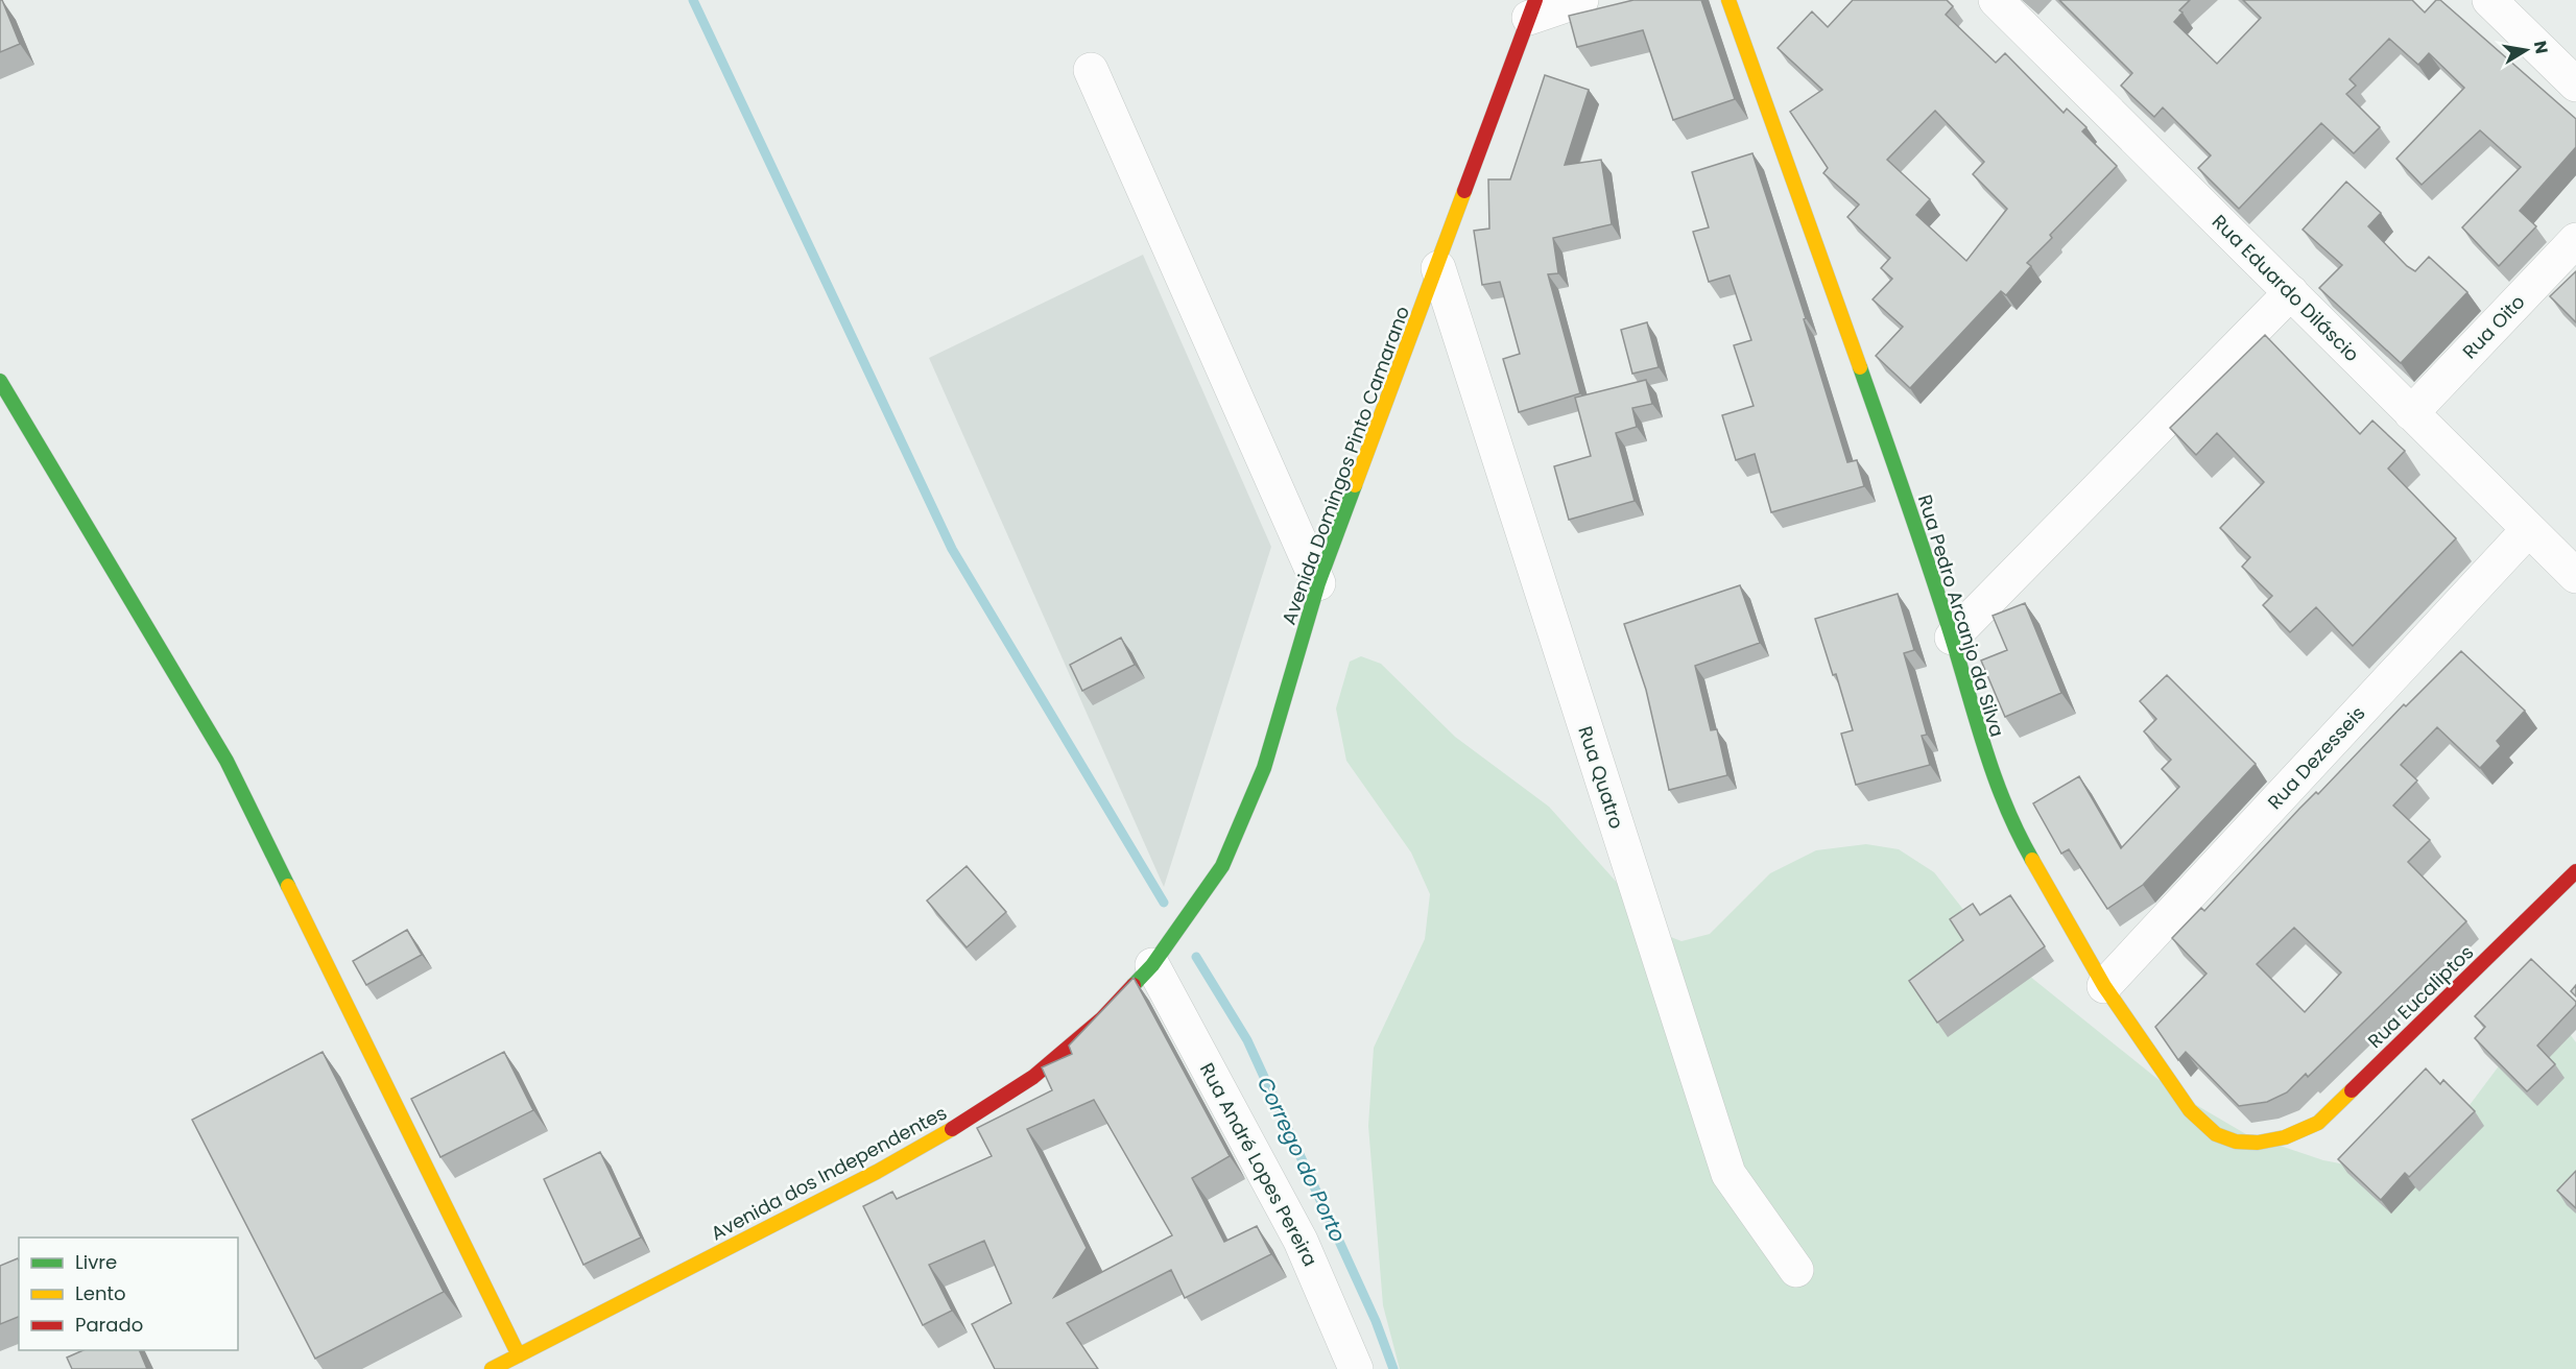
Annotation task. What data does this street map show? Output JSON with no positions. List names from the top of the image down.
{
  "streets": {
    "street": [
      "Rua Eduardo Diláscio",
      "Rua Oito",
      "Avenida Domingos Pinto Camarano",
      "Rua Pedro Arcanjo da Silva",
      "Rua Dezesseis",
      "Rua Quatro",
      "Rua Eucaliptos",
      "Rua André Lopes Pereira",
      "Avenida dos Independentes"
    ]
  },
  "crossings": [
    ["Rua Eduardo Diláscio", "Rua Oito"],
    ["Rua Eduardo Diláscio", "Rua Dezesseis"],
    ["Avenida Domingos Pinto Camarano", "Rua Quatro"],
    ["Avenida Domingos Pinto Camarano", "Rua André Lopes Pereira"],
    ["Avenida Domingos Pinto Camarano", "Avenida dos Independentes"],
    ["Rua Pedro Arcanjo da Silva", "Rua Dezesseis"],
    ["Rua Pedro Arcanjo da Silva", "Rua Eucaliptos"],
    ["Rua André Lopes Pereira", "Avenida dos Independentes"]
  ],
  "water": ["Corrego do Porto"],
  "legend": ["Livre", "Lento", "Parado"],
  "north": "right"
}
